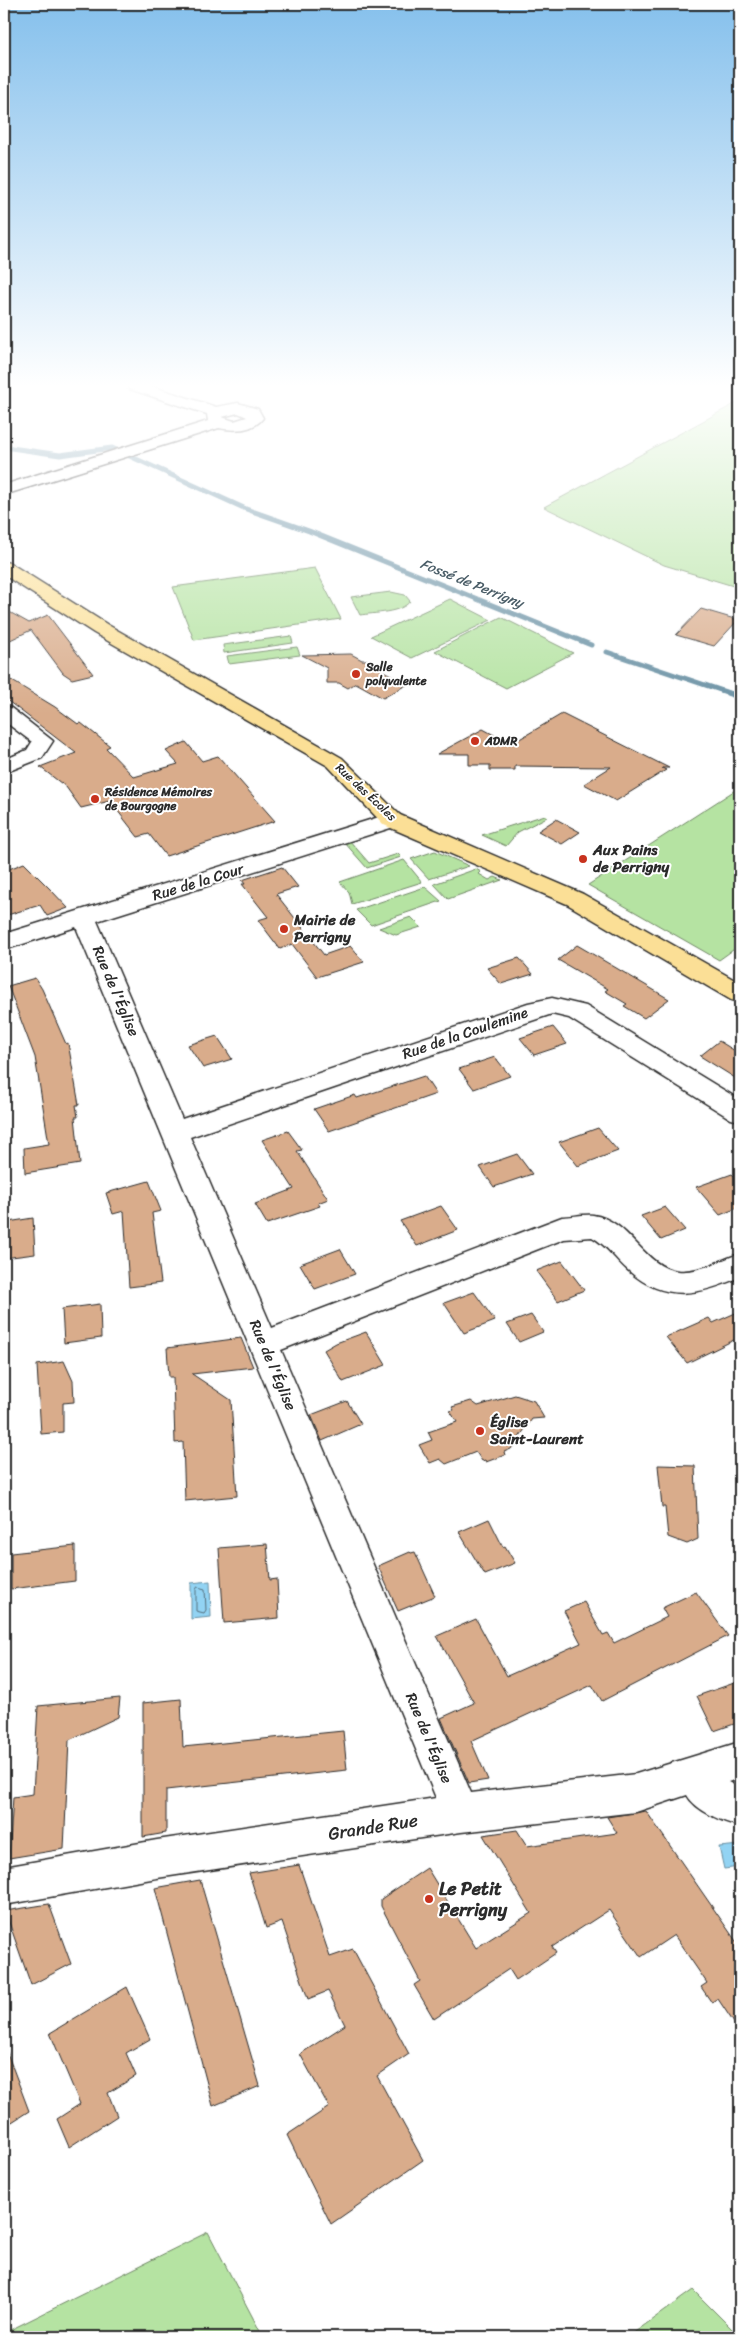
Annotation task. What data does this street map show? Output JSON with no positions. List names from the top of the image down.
{
  "streets": {
    "main road": ["Rue des Écoles"],
    "street": [
      "Rue de la Cour",
      "Rue de l'Église",
      "Rue de la Coulemine",
      "Grande Rue"
    ]
  },
  "crossings": [
    ["Rue des Écoles", "Rue de la Cour"],
    ["Rue de la Cour", "Rue de l'Église"],
    ["Rue de l'Église", "Rue de la Coulemine"],
    ["Rue de l'Église", "Grande Rue"]
  ],
  "water": ["Fossé de Perrigny"],
  "places": [
    "Salle polyvalente",
    "ADMR",
    "Résidence Mémoires de Bourgogne",
    "Aux Pains de Perrigny",
    "Mairie de Perrigny",
    "Église Saint-Laurent",
    "Le Petit Perrigny"
  ]
}
